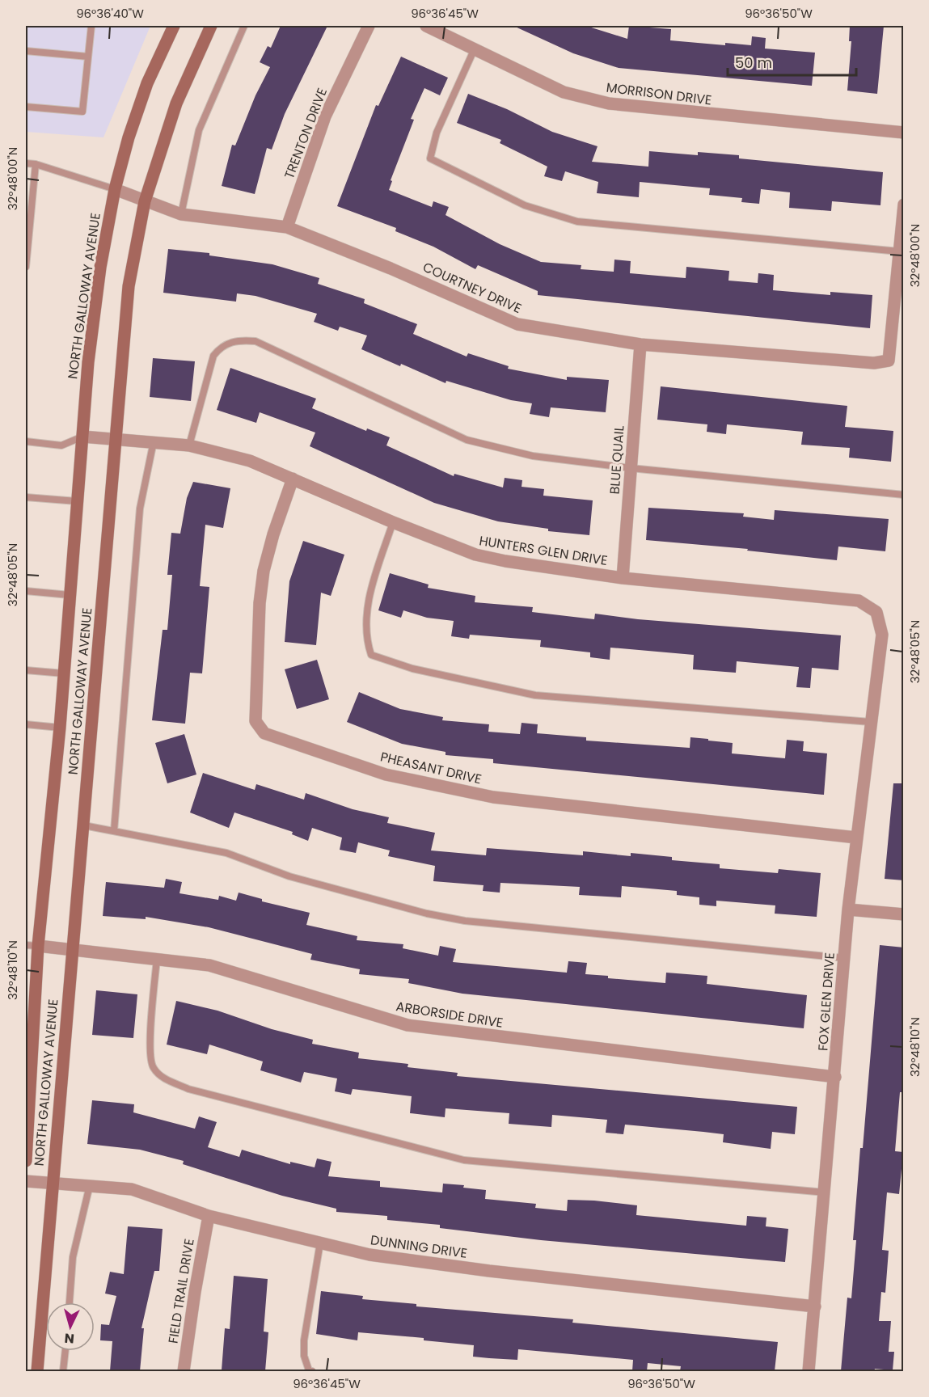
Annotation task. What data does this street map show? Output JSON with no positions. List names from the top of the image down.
{
  "streets": {
    "main road": ["NORTH GALLOWAY AVENUE"],
    "street": [
      "MORRISON DRIVE",
      "TRENTON DRIVE",
      "COURTNEY DRIVE",
      "BLUE QUAIL",
      "HUNTERS GLEN DRIVE",
      "PHEASANT DRIVE",
      "FOX GLEN DRIVE",
      "ARBORSIDE DRIVE",
      "DUNNING DRIVE",
      "FIELD TRAIL DRIVE"
    ]
  },
  "crossings": [
    ["TRENTON DRIVE", "COURTNEY DRIVE"],
    ["COURTNEY DRIVE", "NORTH GALLOWAY AVENUE"],
    ["COURTNEY DRIVE", "BLUE QUAIL"],
    ["NORTH GALLOWAY AVENUE", "HUNTERS GLEN DRIVE"],
    ["NORTH GALLOWAY AVENUE", "ARBORSIDE DRIVE"],
    ["NORTH GALLOWAY AVENUE", "DUNNING DRIVE"],
    ["BLUE QUAIL", "HUNTERS GLEN DRIVE"],
    ["HUNTERS GLEN DRIVE", "PHEASANT DRIVE"],
    ["HUNTERS GLEN DRIVE", "FOX GLEN DRIVE"],
    ["PHEASANT DRIVE", "FOX GLEN DRIVE"],
    ["FOX GLEN DRIVE", "ARBORSIDE DRIVE"],
    ["FOX GLEN DRIVE", "DUNNING DRIVE"],
    ["DUNNING DRIVE", "FIELD TRAIL DRIVE"]
  ],
  "scale_bar": "50 m",
  "north": "bottom",
  "coordinates": [
    "96°36'40\"W",
    "96°36'45\"W",
    "96°36'50\"W",
    "32°48'00\"N",
    "32°48'05\"N",
    "32°48'10\"N"
  ]
}
